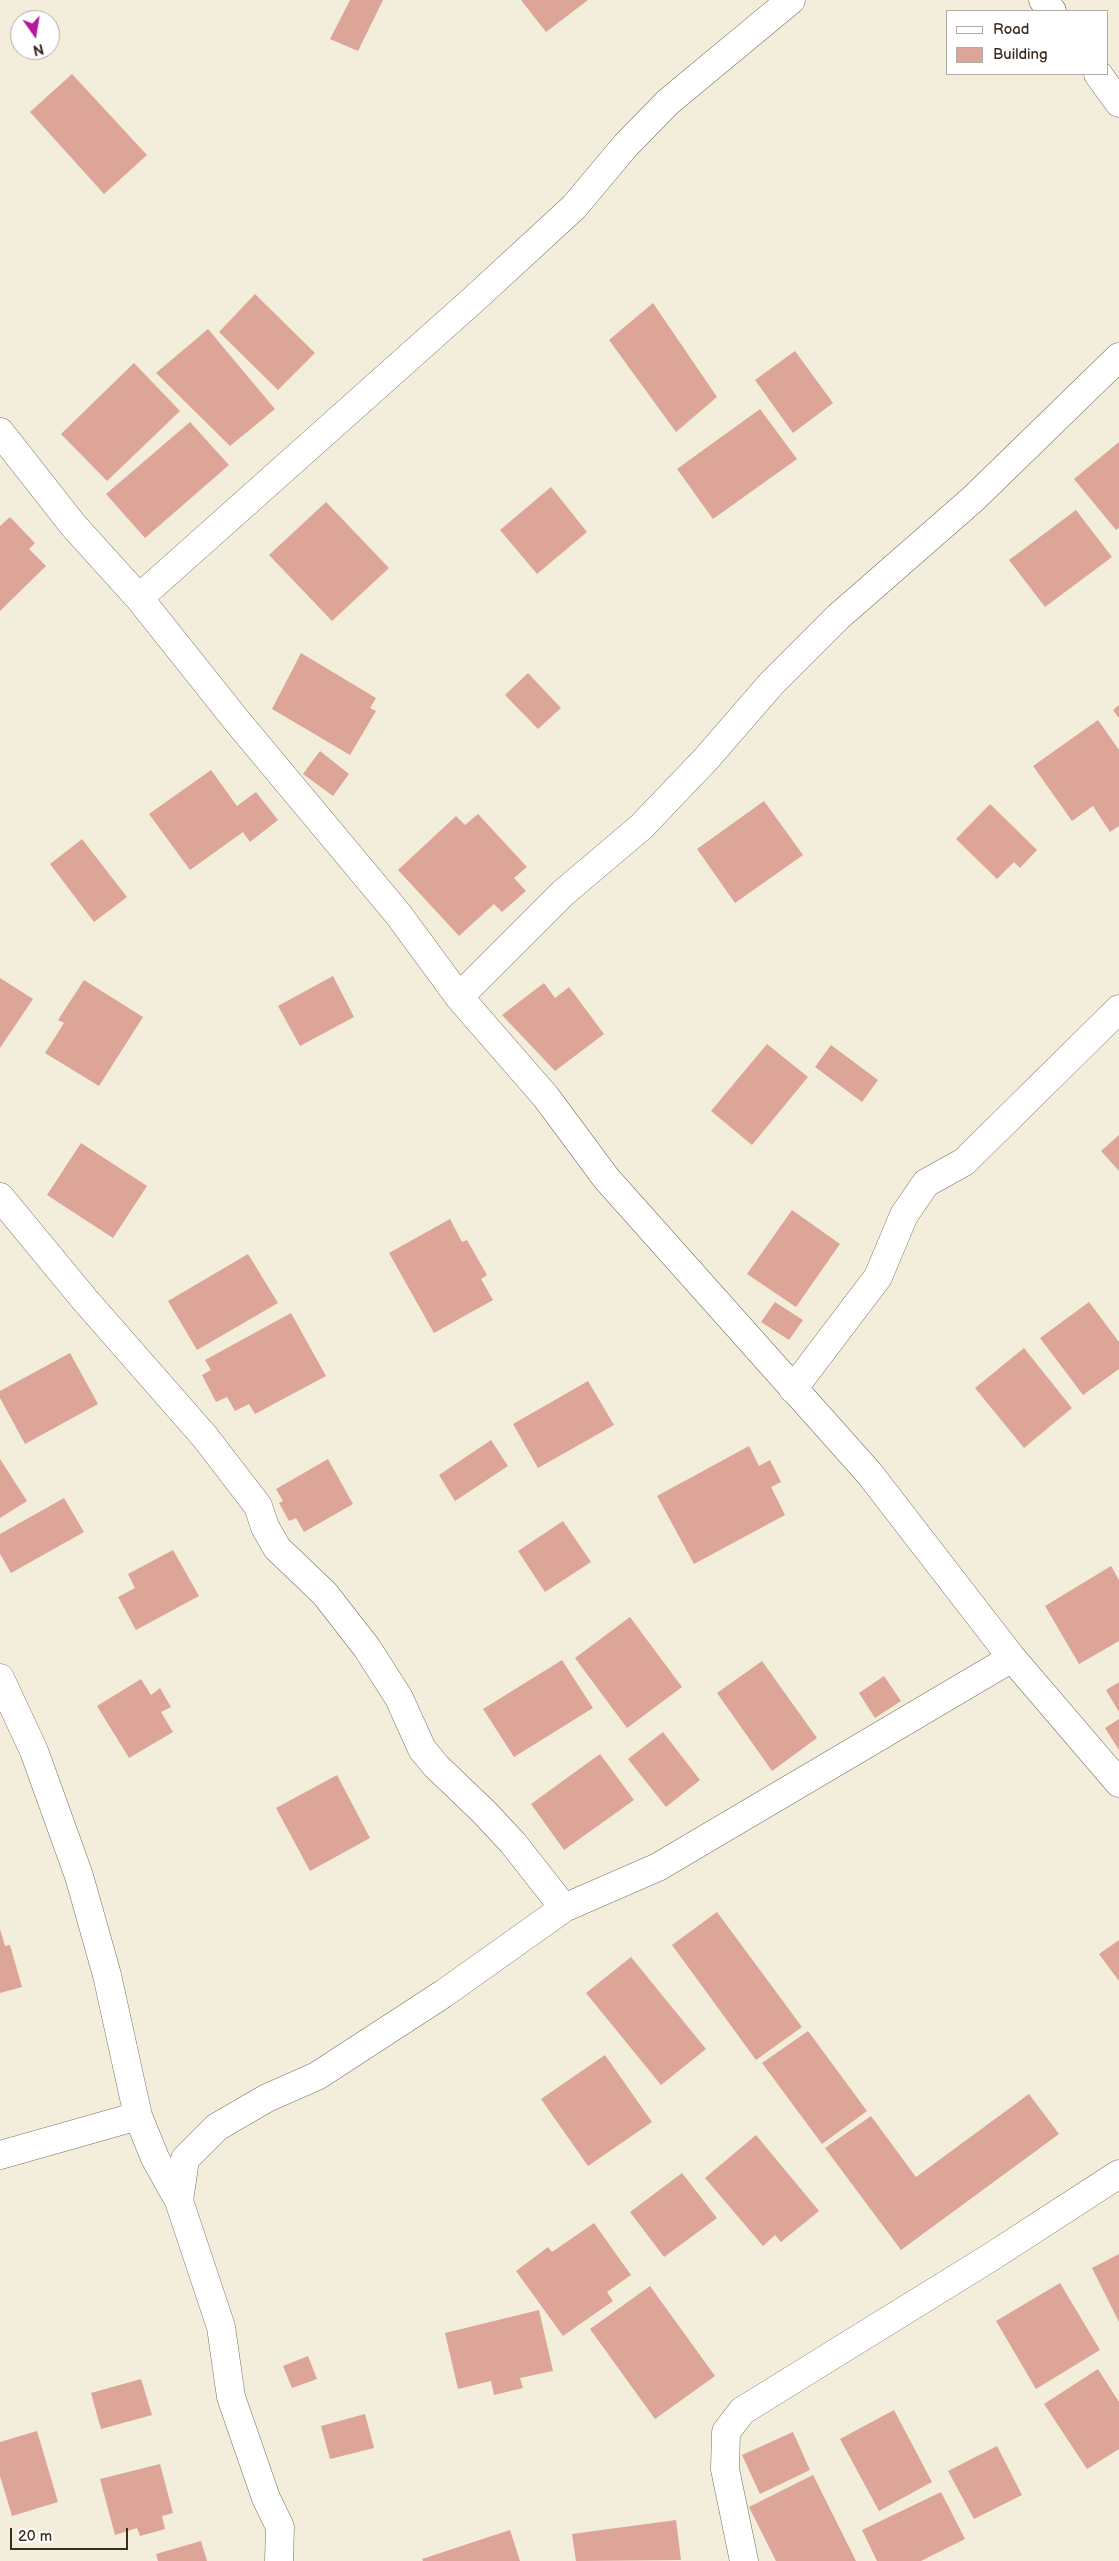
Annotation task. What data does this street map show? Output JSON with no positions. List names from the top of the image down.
{
  "legend": ["Road", "Building"],
  "scale_bar": "20 m",
  "north": "bottom"
}
